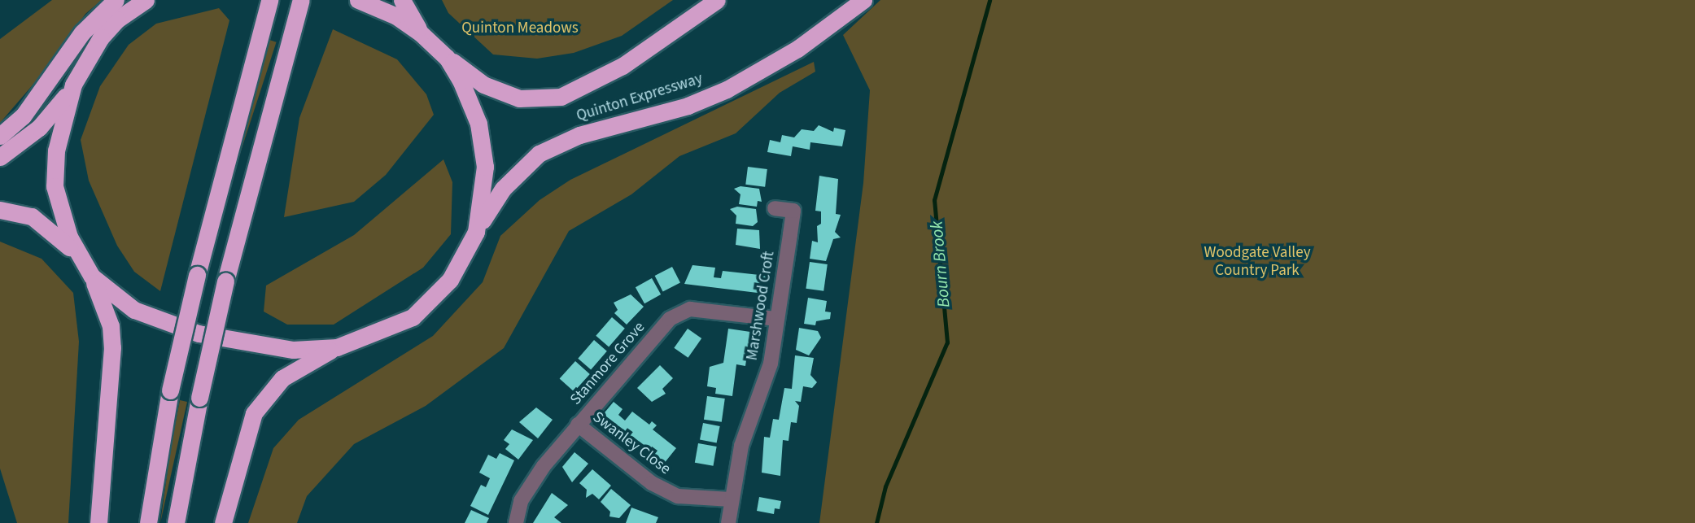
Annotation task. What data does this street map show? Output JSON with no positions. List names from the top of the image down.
{
  "streets": {
    "highway": ["Quinton Expressway"],
    "street": ["Marshwood Croft", "Stanmore Grove", "Swanley Close"]
  },
  "crossings": [
    ["Marshwood Croft", "Stanmore Grove"],
    ["Marshwood Croft", "Swanley Close"],
    ["Stanmore Grove", "Swanley Close"]
  ],
  "water": ["Bourn Brook"],
  "parks": ["Quinton Meadows", "Woodgate Valley Country Park"]
}
